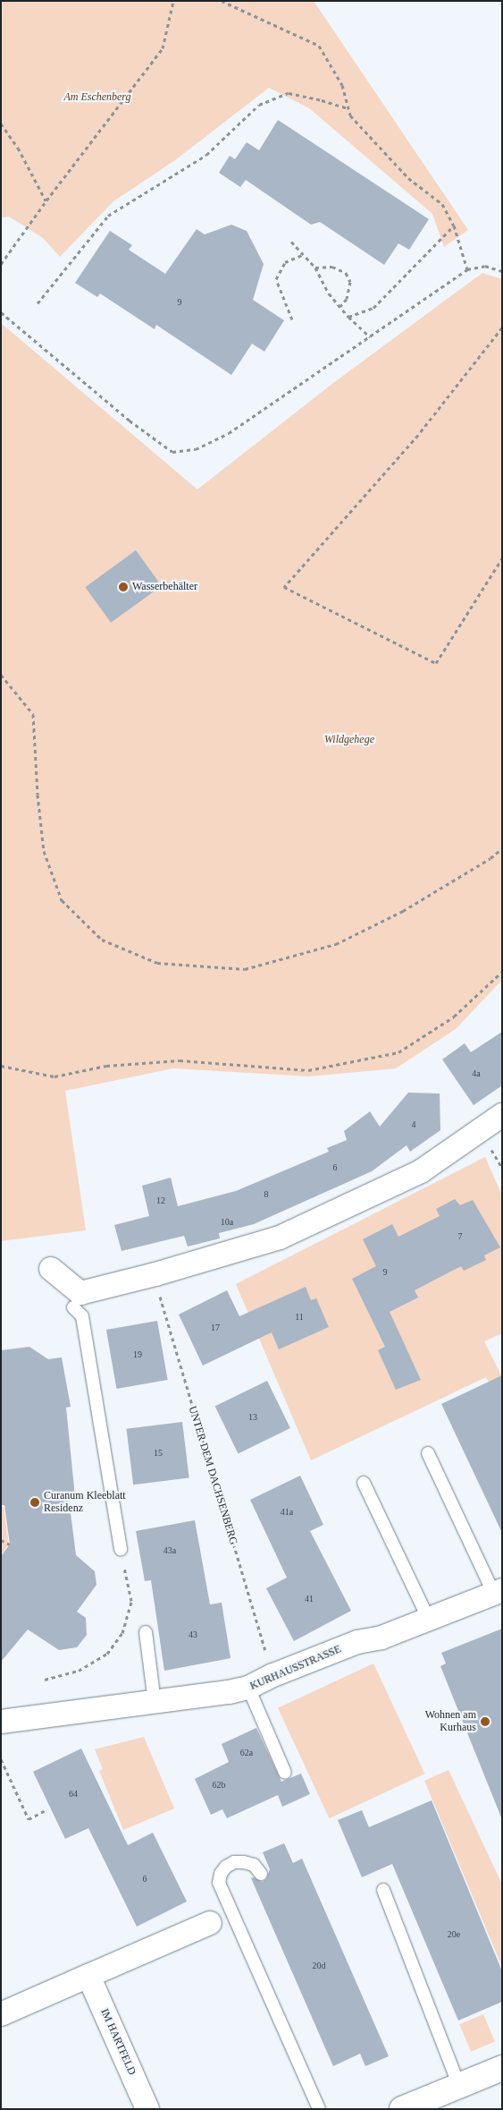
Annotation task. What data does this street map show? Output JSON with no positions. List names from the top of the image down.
{
  "streets": {
    "street": ["KURHAUSSTRASSE", "IM HARTFELD"],
    "path": ["UNTER DEM DACHSENBERG"]
  },
  "crossings": [
    ["UNTER DEM DACHSENBERG", "KURHAUSSTRASSE"]
  ],
  "parks": ["Am Eschenberg", "Wildgehege"],
  "places": ["Wasserbehälter", "Curanum Kleeblatt Residenz", "Wohnen am Kurhaus"],
  "house_numbers": [
    "9",
    "4a",
    "4",
    "6",
    "8",
    "12",
    "10a",
    "7",
    "9",
    "11",
    "17",
    "19",
    "13",
    "15",
    "41a",
    "43a",
    "41",
    "43",
    "62a",
    "62b",
    "64",
    "6",
    "20e",
    "20d"
  ]
}
